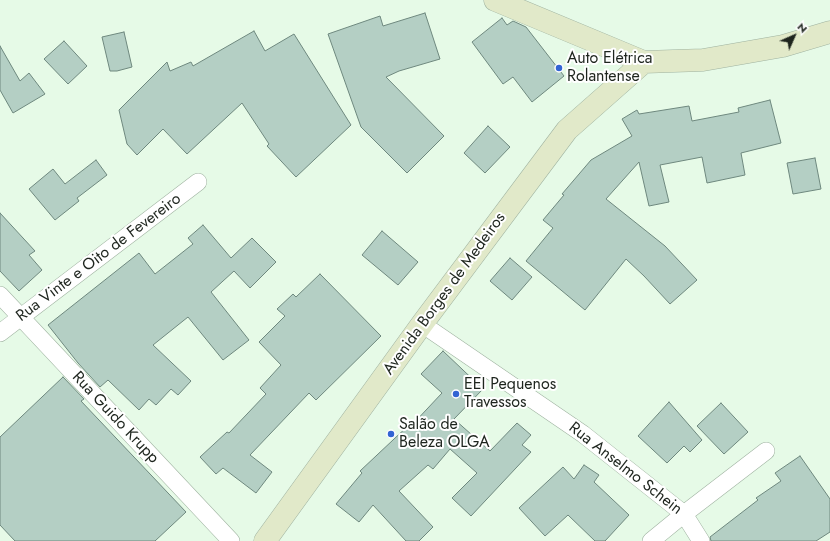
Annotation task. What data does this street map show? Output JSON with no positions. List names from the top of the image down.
{
  "streets": {
    "main road": ["Avenida Borges de Medeiros"],
    "street": ["Rua Vinte e Oito de Fevereiro", "Rua Guido Krupp", "Rua Anselmo Schein"]
  },
  "crossings": [
    ["Rua Vinte e Oito de Fevereiro", "Rua Guido Krupp"],
    ["Avenida Borges de Medeiros", "Rua Anselmo Schein"]
  ],
  "places": ["Auto Elétrica Rolantense", "EEI Pequenos Travessos", "Salão de Beleza OLGA"],
  "north": "top right"
}
